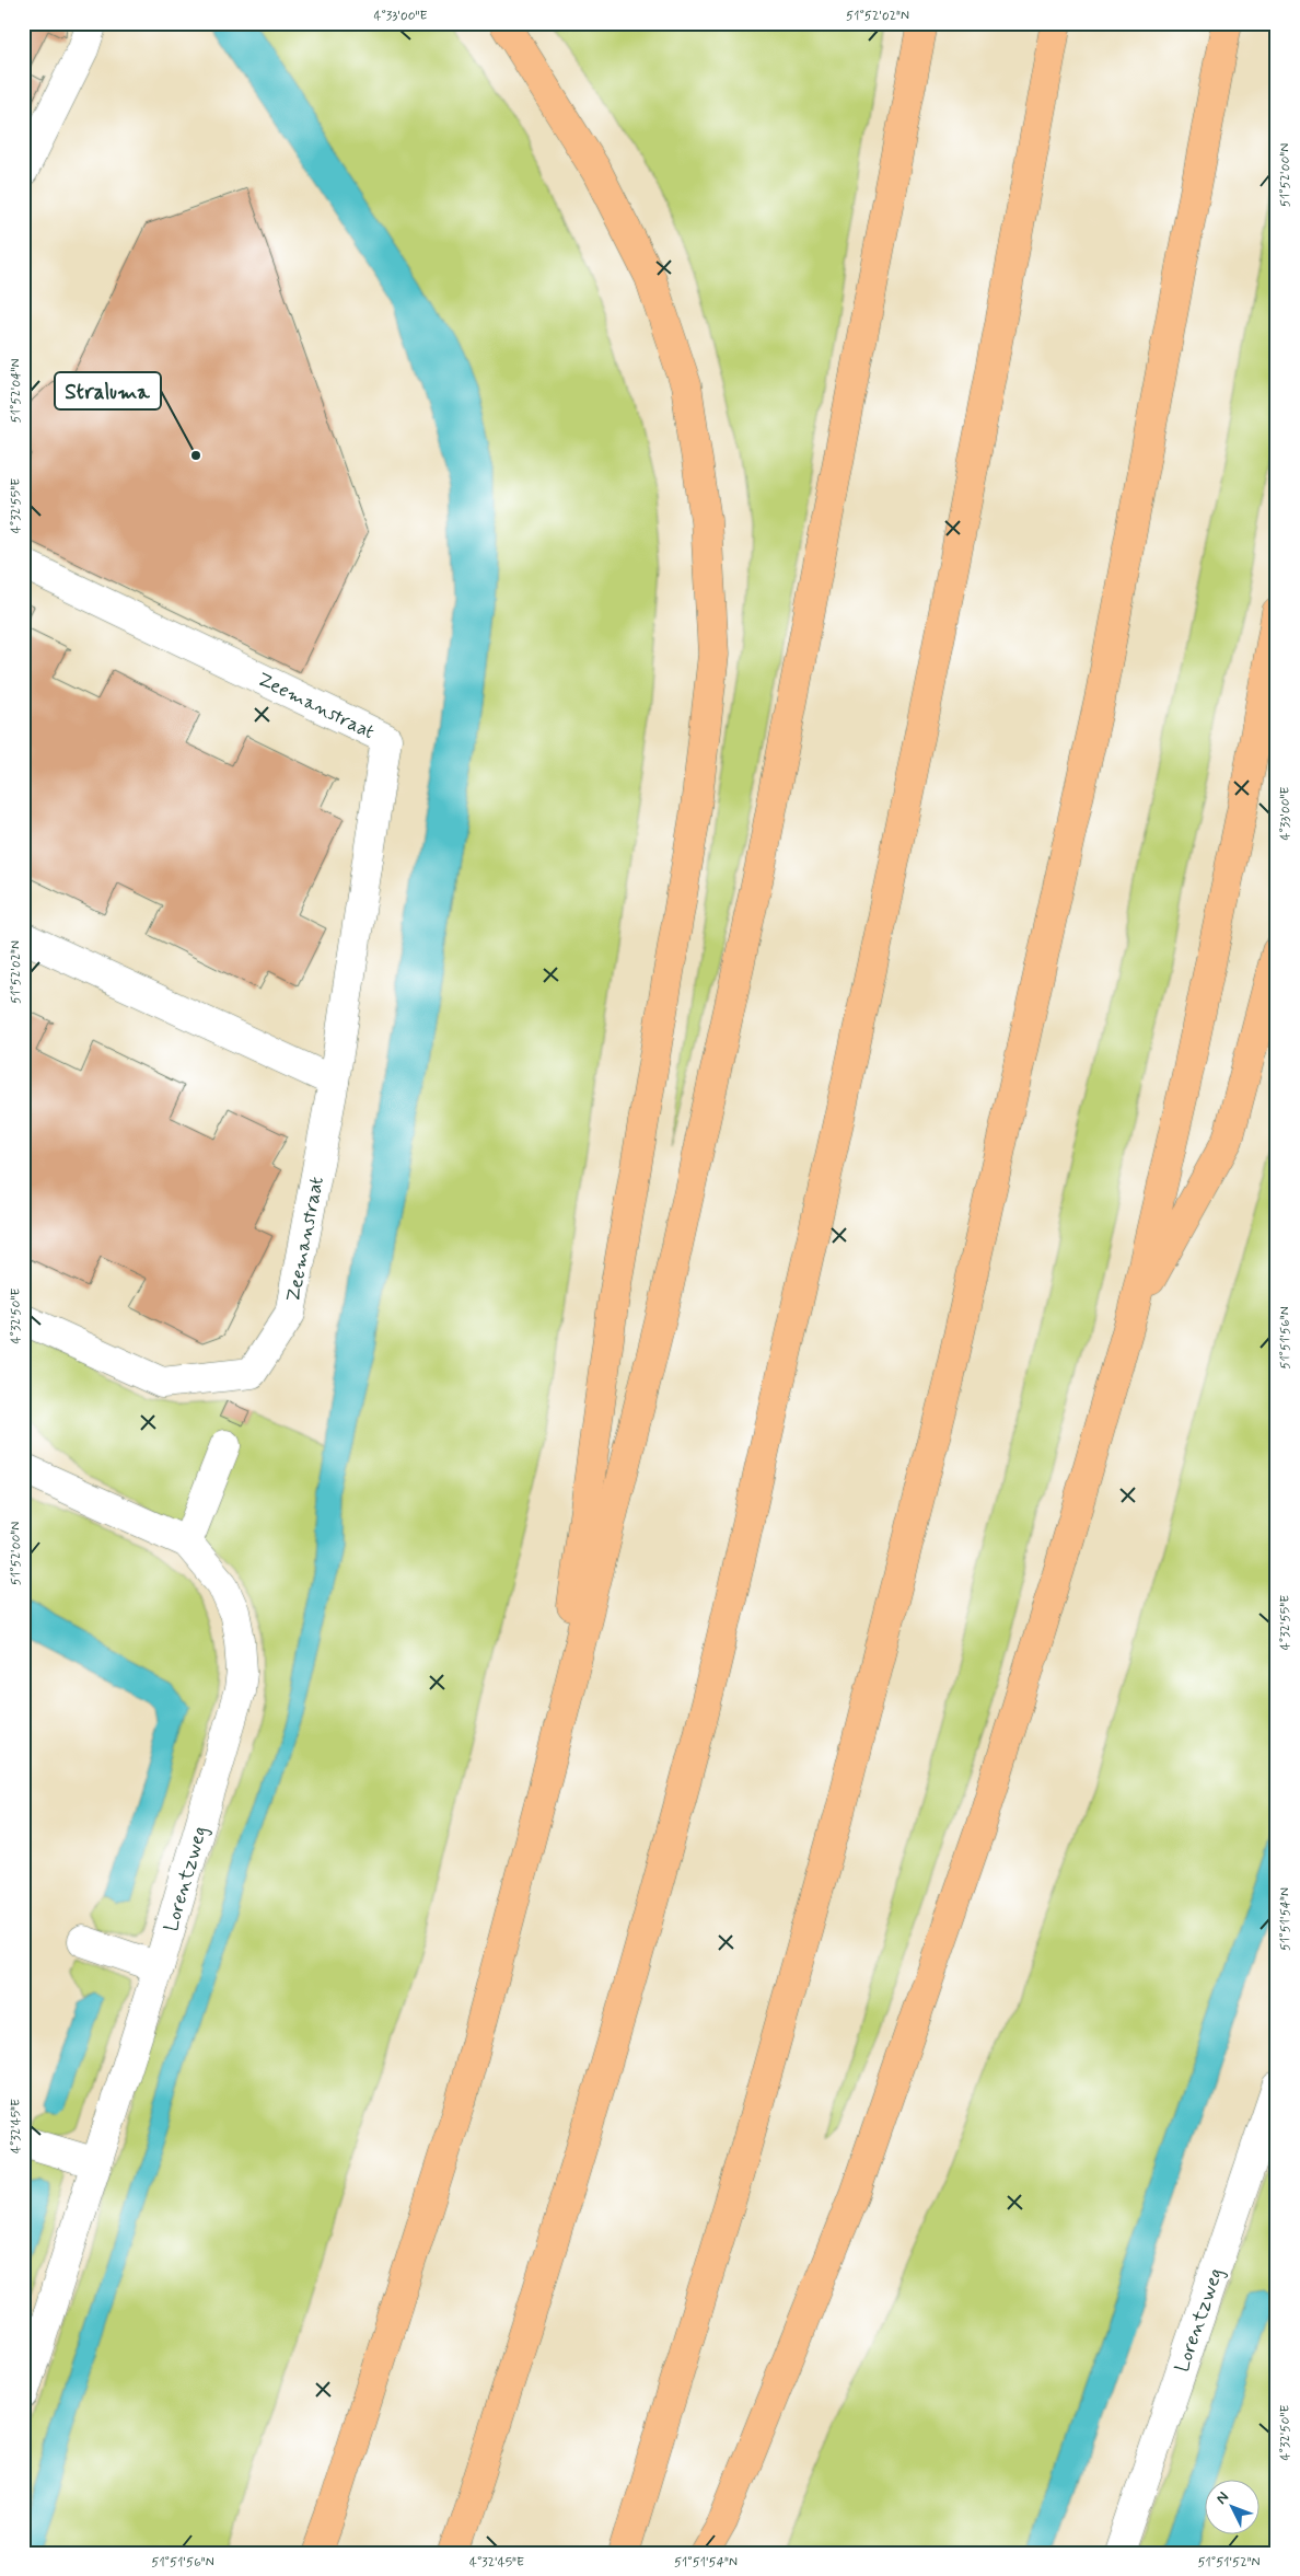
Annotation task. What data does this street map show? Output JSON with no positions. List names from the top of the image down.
{
  "streets": {
    "street": ["Zeemanstraat", "Lorentzweg"]
  },
  "places": ["Straluma"],
  "north": "top left",
  "coordinates": [
    "4°33'00\"E",
    "51°52'02\"N",
    "51°52'00\"N",
    "51°52'04\"N",
    "4°32'55\"E",
    "4°32'50\"E",
    "51°51'56\"N",
    "51°51'54\"N",
    "4°32'45\"E",
    "51°51'52\"N"
  ]
}
